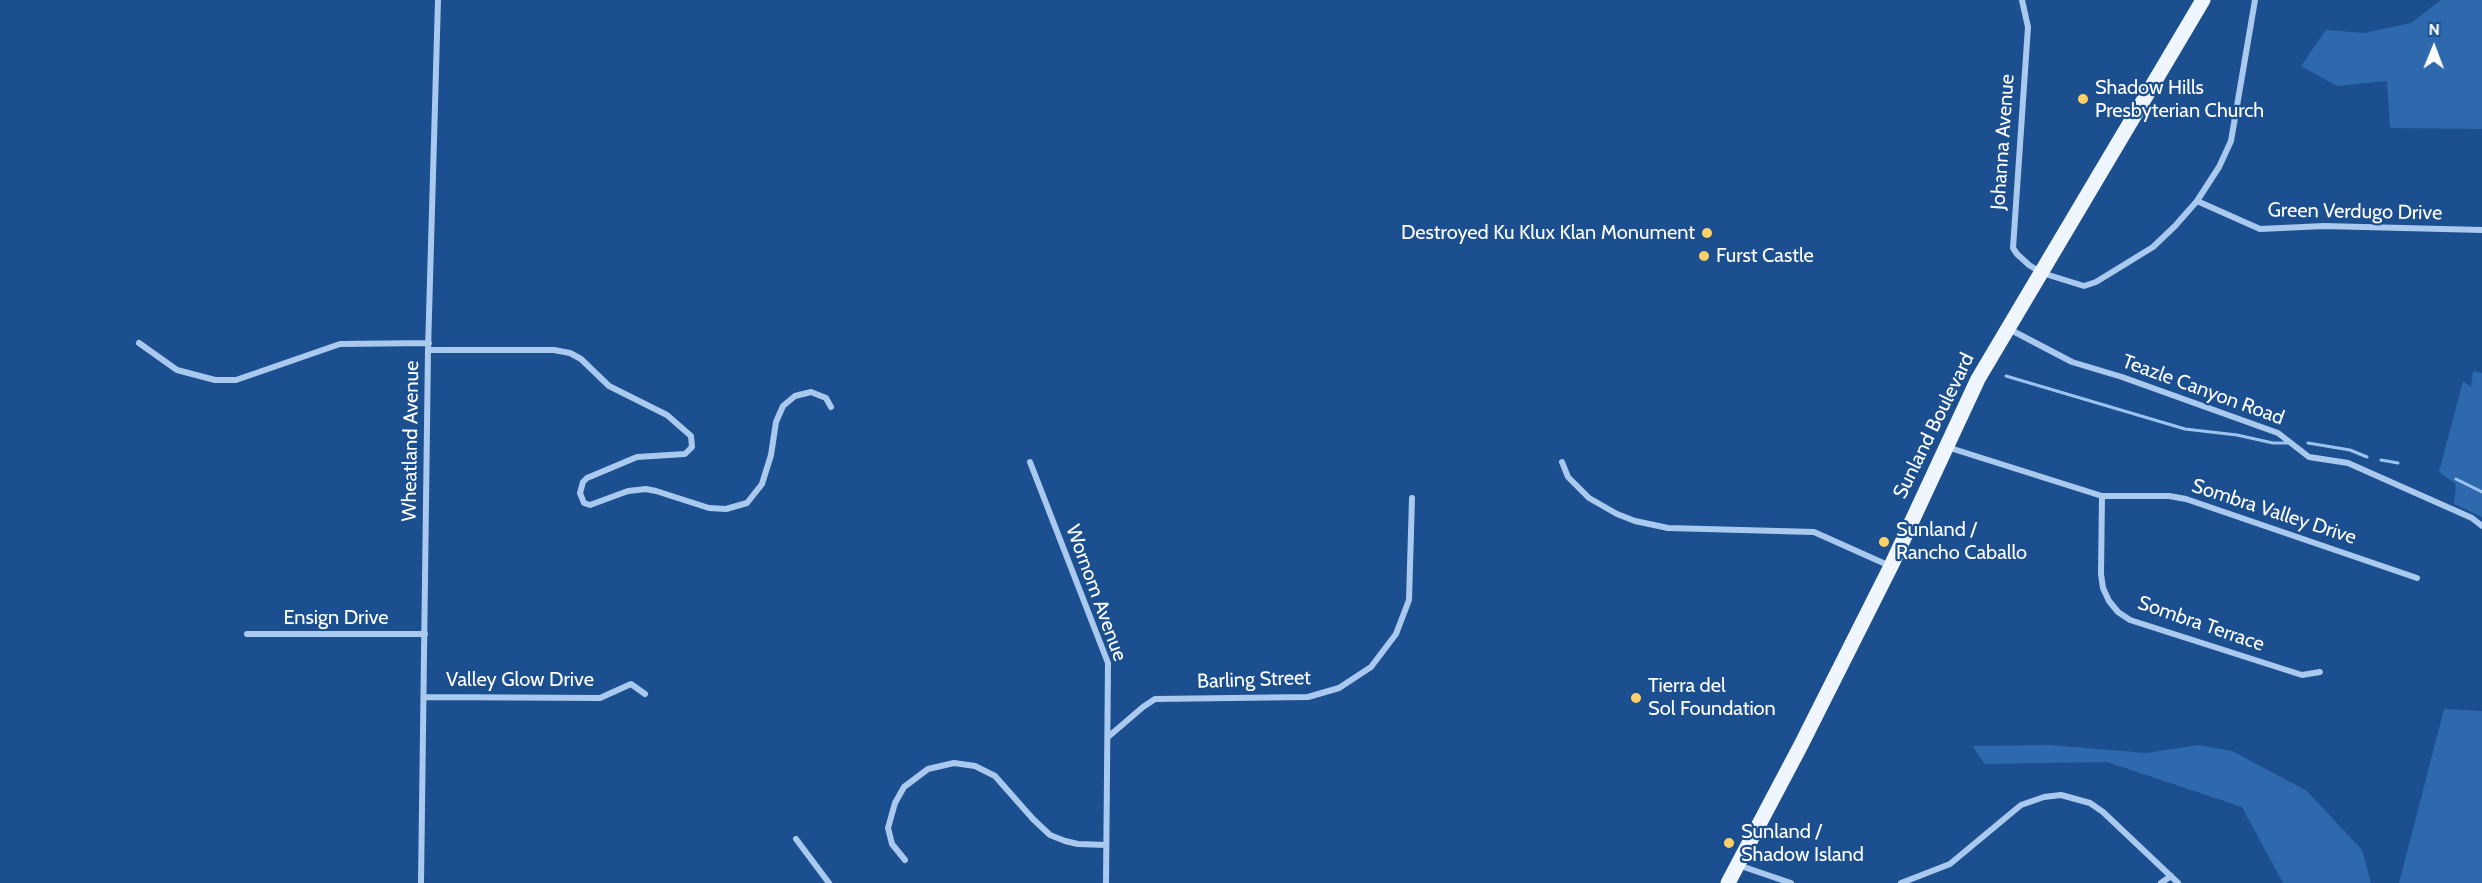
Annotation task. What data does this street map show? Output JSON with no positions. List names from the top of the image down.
{
  "streets": {
    "main road": ["Sunland Boulevard"],
    "street": [
      "Johanna Avenue",
      "Green Verdugo Drive",
      "Teazle Canyon Road",
      "Wheatland Avenue",
      "Sombra Valley Drive",
      "Wornom Avenue",
      "Ensign Drive",
      "Sombra Terrace",
      "Valley Glow Drive",
      "Barling Street"
    ]
  },
  "crossings": [
    ["Johanna Avenue", "Green Verdugo Drive"],
    ["Johanna Avenue", "Sunland Boulevard"],
    ["Teazle Canyon Road", "Sunland Boulevard"],
    ["Sunland Boulevard", "Sombra Valley Drive"],
    ["Wheatland Avenue", "Ensign Drive"],
    ["Wheatland Avenue", "Valley Glow Drive"],
    ["Sombra Valley Drive", "Sombra Terrace"],
    ["Wornom Avenue", "Barling Street"]
  ],
  "places": [
    "Shadow Hills Presbyterian Church",
    "Destroyed Ku Klux Klan Monument",
    "Furst Castle",
    "Sunland / Rancho Caballo",
    "Tierra del Sol Foundation",
    "Sunland / Shadow Island"
  ],
  "north": "top"
}
